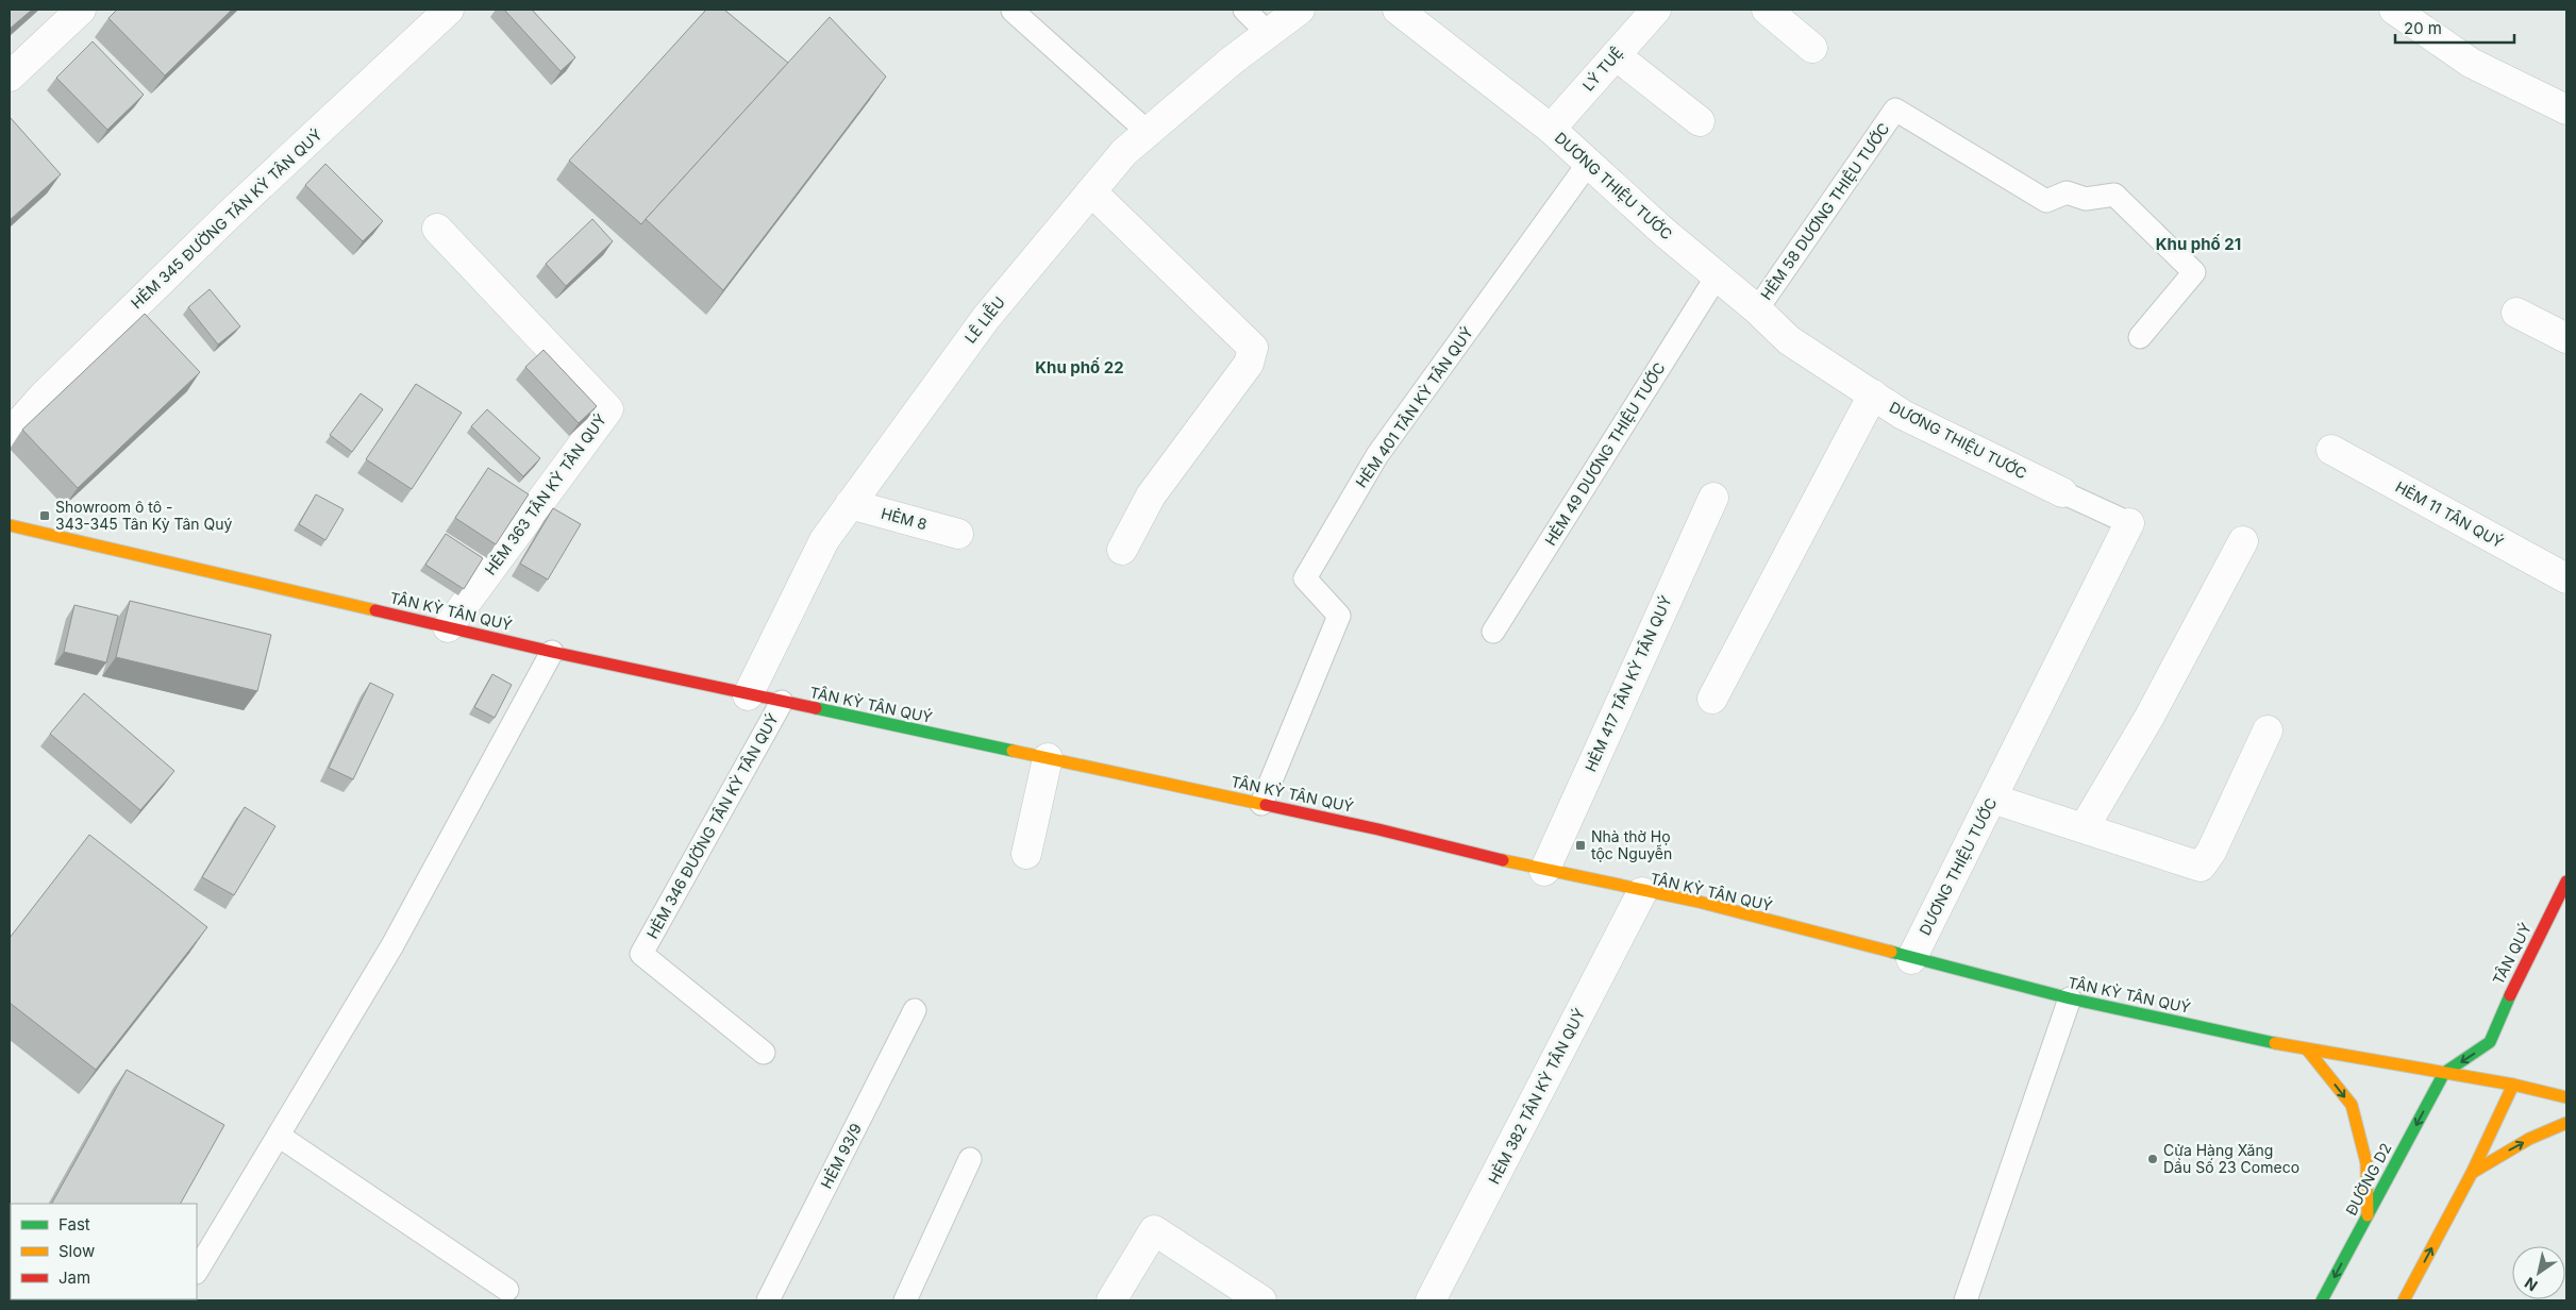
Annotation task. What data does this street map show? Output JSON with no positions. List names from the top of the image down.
{
  "streets": {
    "main road": ["TÂN KỲ TÂN QUÝ", "TÂN QUÝ", "ĐƯỜNG D2"],
    "street": [
      "LÝ TUỆ",
      "DƯƠNG THIỆU TƯỚC",
      "HẺM 345 ĐƯỜNG TÂN KỲ TÂN QUÝ",
      "LÊ LIỄU",
      "HẺM 363 TÂN KỲ TÂN QUÝ",
      "HẺM 11 TÂN QUÝ",
      "HẺM 8",
      "HẺM 417 TÂN KỲ TÂN QUÝ",
      "HẺM 382 TÂN KỲ TÂN QUÝ"
    ],
    "lane": [
      "HẺM 58 DƯƠNG THIỆU TƯỚC",
      "HẺM 401 TÂN KỲ TÂN QUÝ",
      "HẺM 49 DƯƠNG THIỆU TƯỚC",
      "HẺM 346 ĐƯỜNG TÂN KỲ TÂN QUÝ",
      "HẺM 93/9"
    ]
  },
  "crossings": [
    ["LÝ TUỆ", "DƯƠNG THIỆU TƯỚC"],
    ["DƯƠNG THIỆU TƯỚC", "HẺM 58 DƯƠNG THIỆU TƯỚC"],
    ["DƯƠNG THIỆU TƯỚC", "HẺM 401 TÂN KỲ TÂN QUÝ"],
    ["DƯƠNG THIỆU TƯỚC", "HẺM 49 DƯƠNG THIỆU TƯỚC"],
    ["DƯƠNG THIỆU TƯỚC", "TÂN KỲ TÂN QUÝ"],
    ["LÊ LIỄU", "HẺM 8"],
    ["LÊ LIỄU", "TÂN KỲ TÂN QUÝ"],
    ["HẺM 401 TÂN KỲ TÂN QUÝ", "TÂN KỲ TÂN QUÝ"],
    ["HẺM 363 TÂN KỲ TÂN QUÝ", "TÂN KỲ TÂN QUÝ"],
    ["TÂN KỲ TÂN QUÝ", "HẺM 417 TÂN KỲ TÂN QUÝ"],
    ["TÂN KỲ TÂN QUÝ", "HẺM 346 ĐƯỜNG TÂN KỲ TÂN QUÝ"],
    ["TÂN KỲ TÂN QUÝ", "TÂN QUÝ"],
    ["TÂN KỲ TÂN QUÝ", "HẺM 382 TÂN KỲ TÂN QUÝ"],
    ["TÂN KỲ TÂN QUÝ", "ĐƯỜNG D2"],
    ["TÂN QUÝ", "ĐƯỜNG D2"]
  ],
  "one_way": ["TÂN QUÝ"],
  "districts": ["Khu phố 21", "Khu phố 22"],
  "places": {
    "transit": ["Showroom ô tô - 343-345 Tân Kỳ Tân Quý", "Nhà thờ Họ tộc Nguyễn"],
    "other": ["Cửa Hàng Xăng Dầu Số 23 Comeco"]
  },
  "legend": ["Fast", "Slow", "Jam"],
  "scale_bar": "20 m",
  "north": "bottom left"
}
